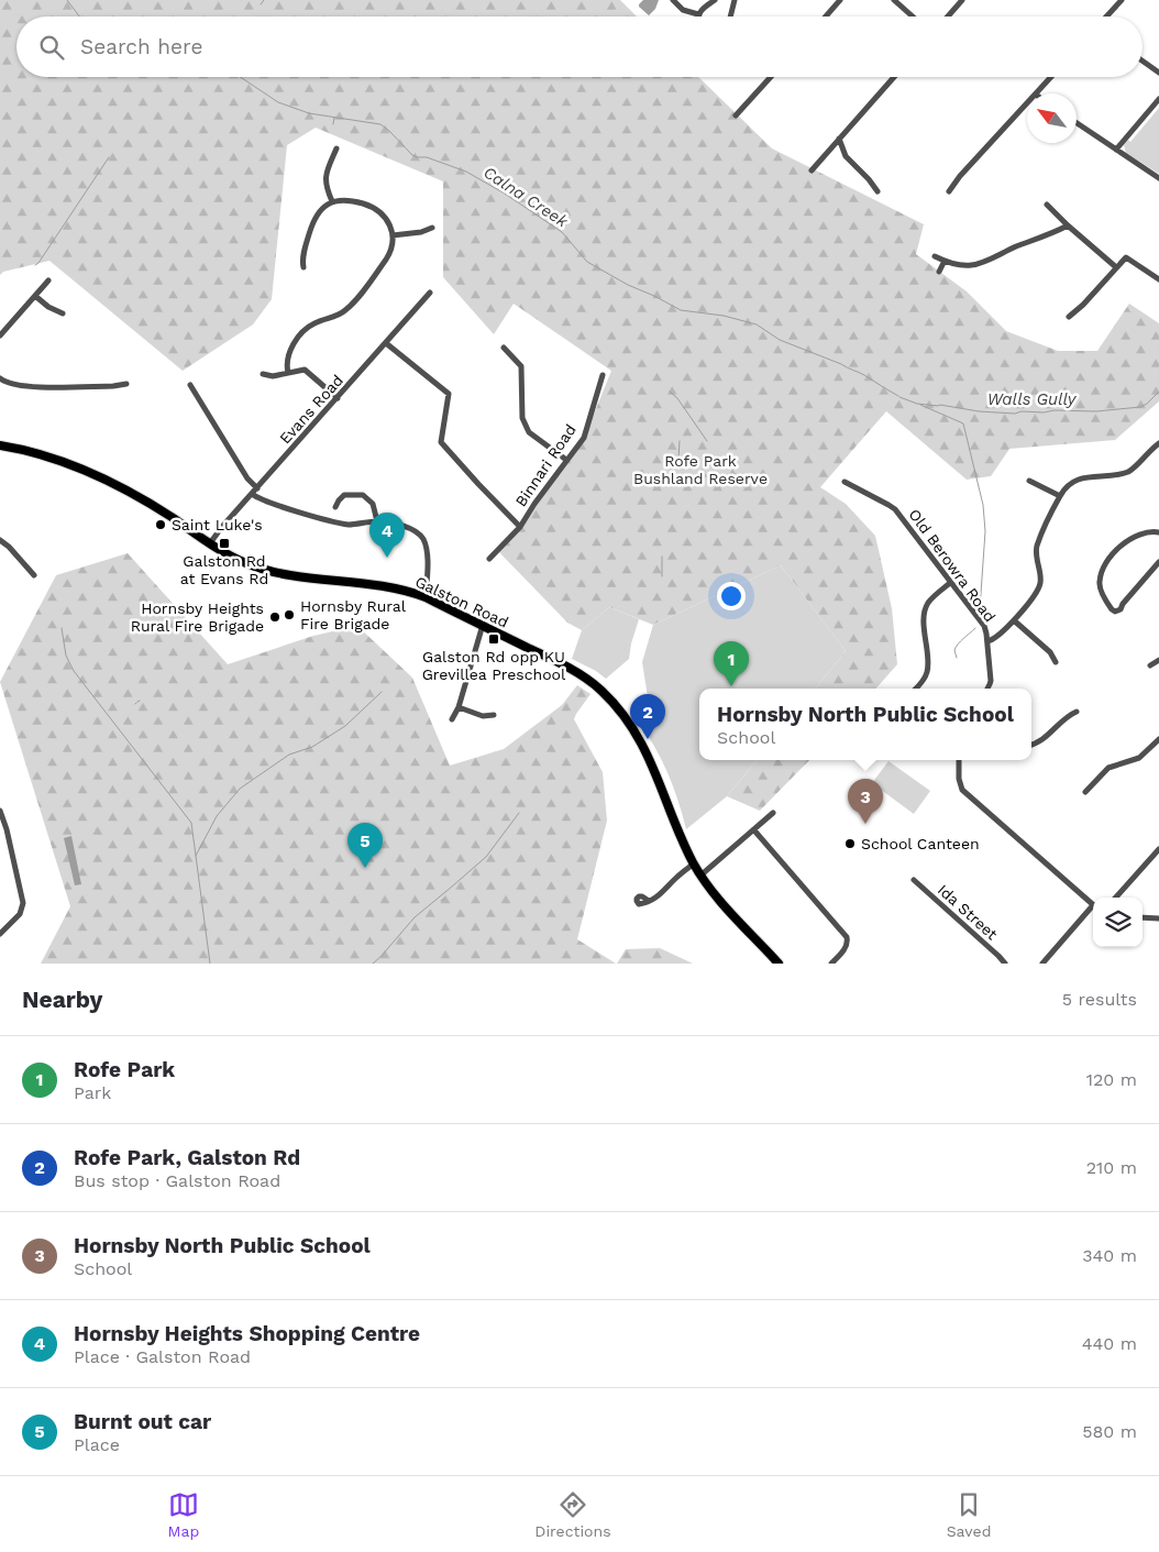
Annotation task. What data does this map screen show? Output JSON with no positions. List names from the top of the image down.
{
  "streets": {
    "main road": ["Galston Road"],
    "street": [
      "Evans Road",
      "Binnari Road",
      "Old Berowra Road",
      "Ida Street"
    ]
  },
  "crossings": [
    ["Evans Road", "Galston Road"]
  ],
  "water": ["Calna Creek", "Walls Gully"],
  "parks": ["Rofe Park Bushland Reserve"],
  "places": {
    "other": [
      "Saint Luke's",
      "Hornsby Rural Fire Brigade",
      "Hornsby Heights Rural Fire Brigade",
      "School Canteen"
    ],
    "transit": ["Galston Rd at Evans Rd", "Galston Rd opp KU Grevillea Preschool"]
  },
  "north": "top left",
  "page": {
    "search": "Search here",
    "pins": [
      "4",
      "1",
      "2",
      "3",
      "5"
    ],
    "popup": ["Hornsby North Public School", "School"],
    "heading": ["Nearby", "5 results"],
    "list": [
      {
        "mark": "1",
        "name": "Rofe Park",
        "note": "Park",
        "value": "120 m"
      },
      {
        "mark": "2",
        "name": "Rofe Park, Galston Rd",
        "note": "Bus stop · Galston Road",
        "value": "210 m"
      },
      {
        "mark": "3",
        "name": "Hornsby North Public School",
        "note": "School",
        "value": "340 m"
      },
      {
        "mark": "4",
        "name": "Hornsby Heights Shopping Centre",
        "note": "Place · Galston Road",
        "value": "440 m"
      },
      {
        "mark": "5",
        "name": "Burnt out car",
        "note": "Place",
        "value": "580 m"
      }
    ],
    "nav": ["Map", "Directions", "Saved"]
  }
}
